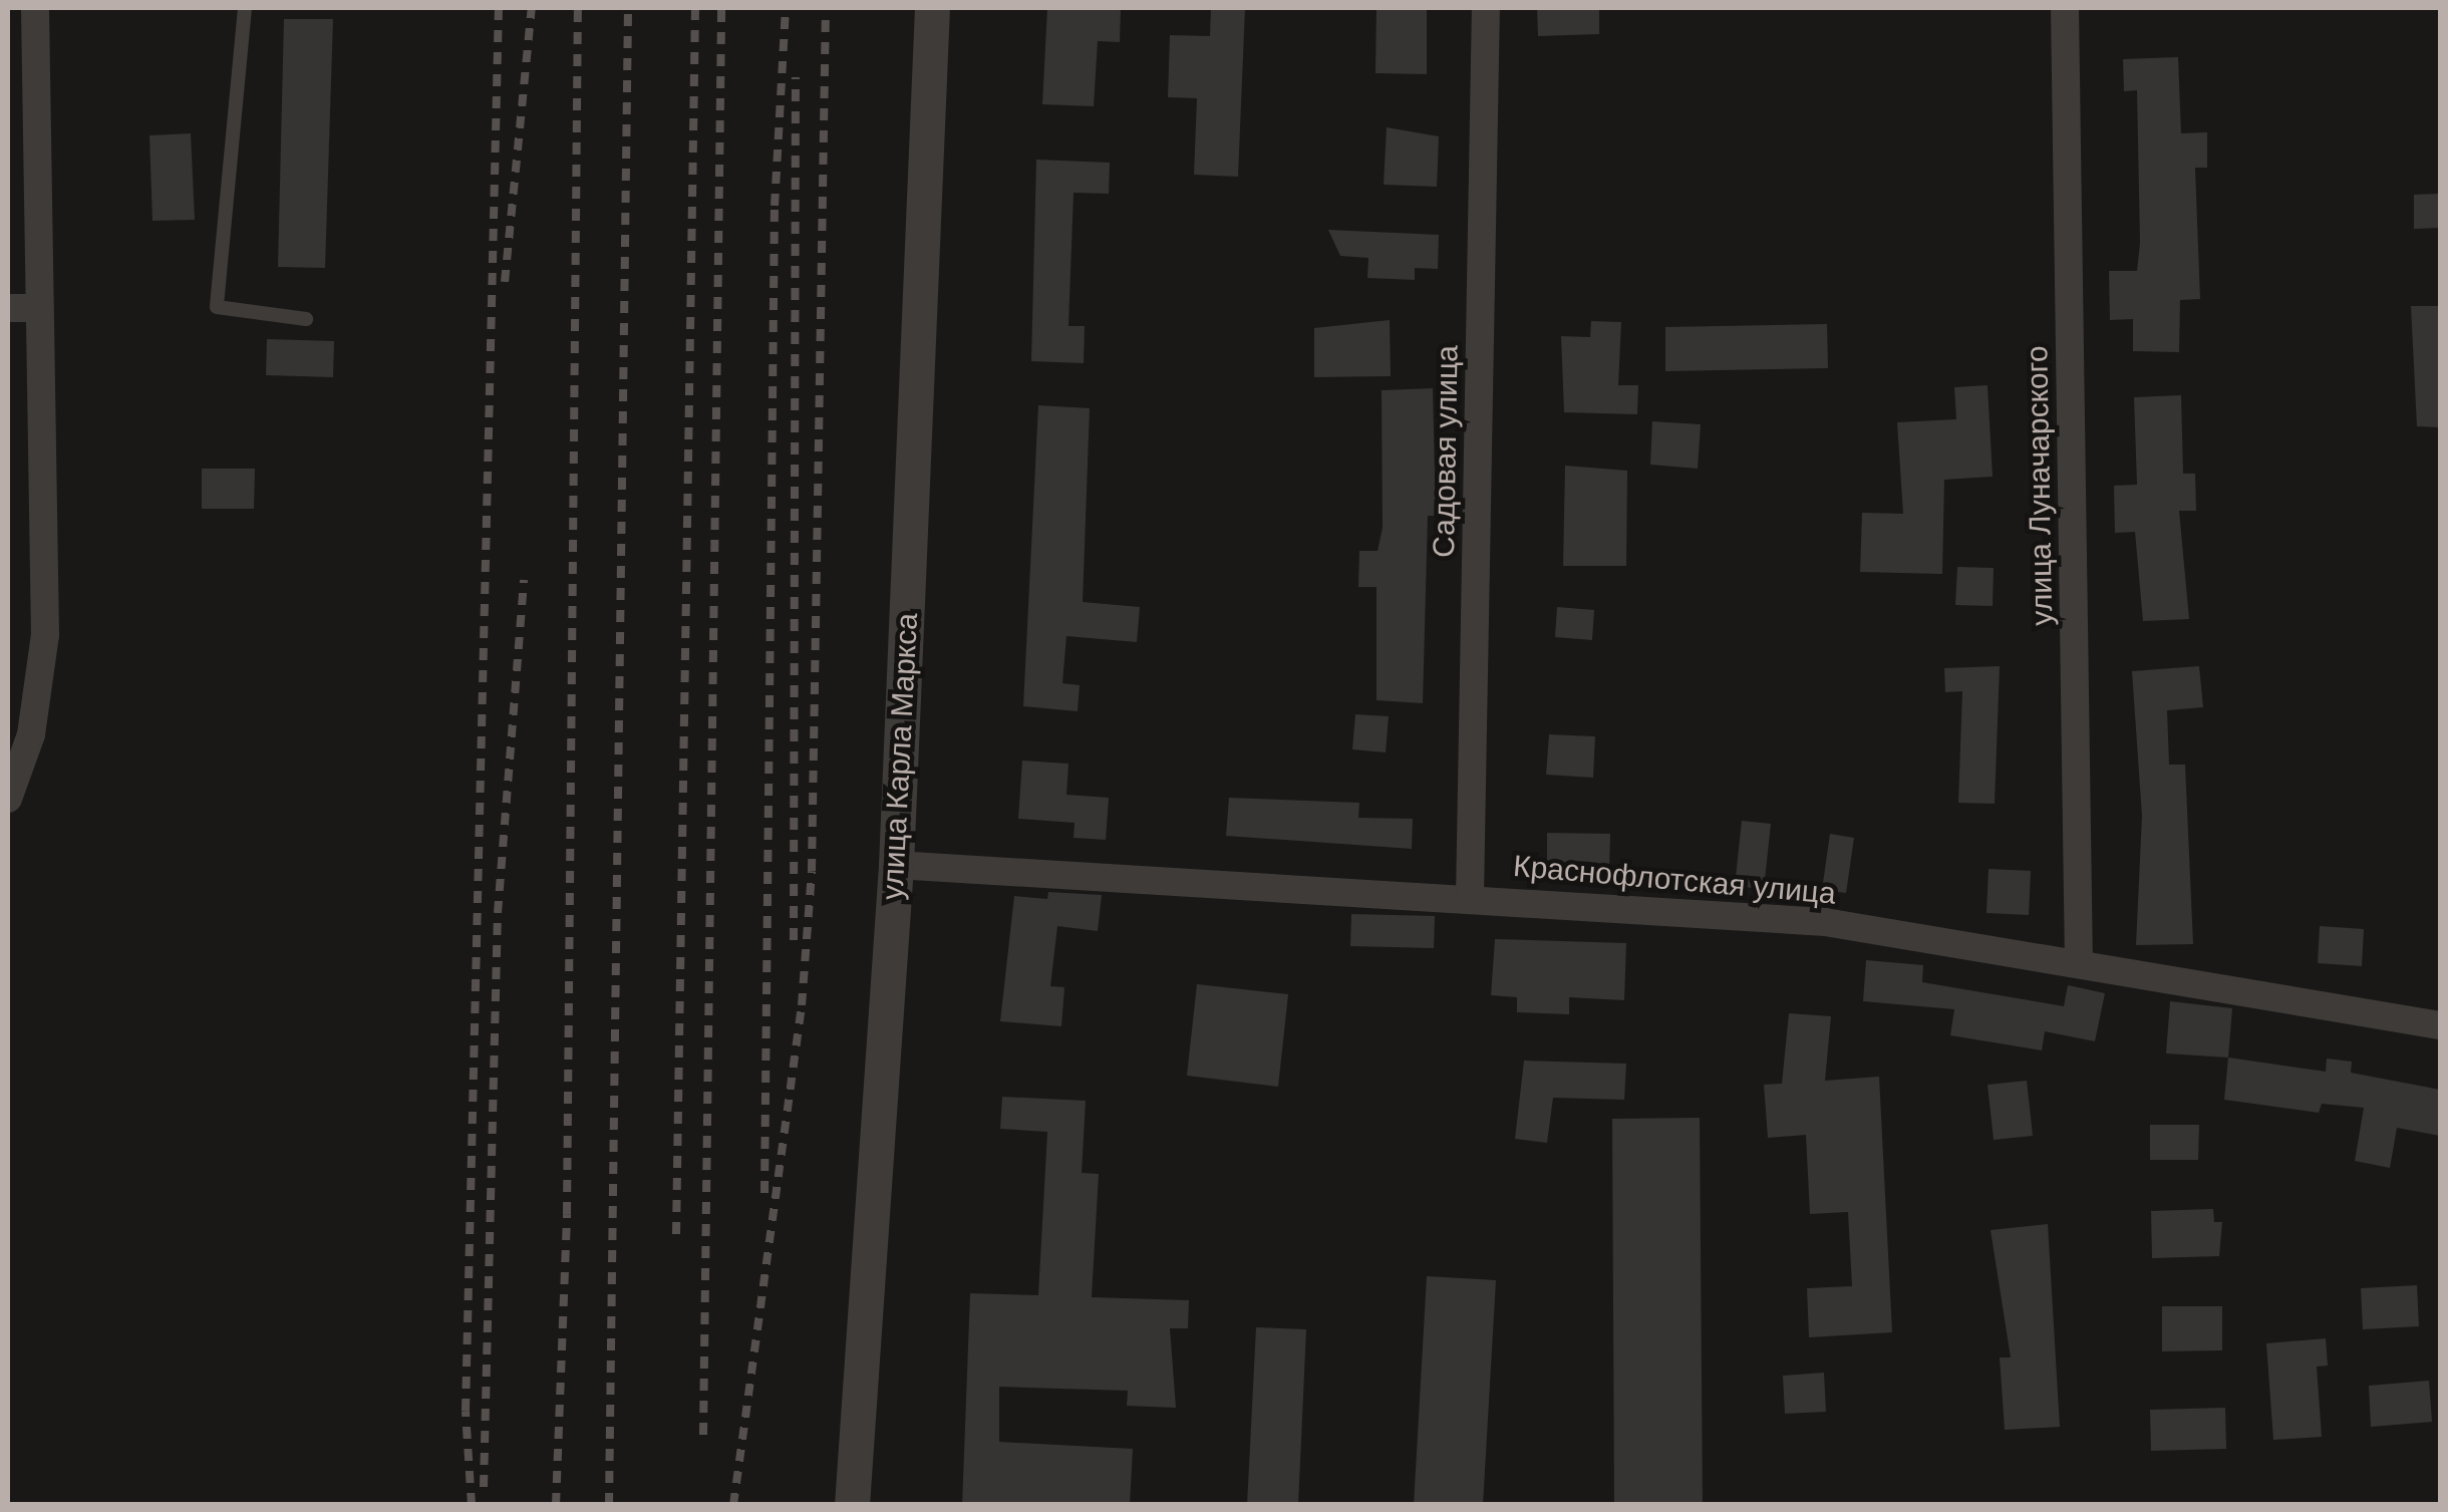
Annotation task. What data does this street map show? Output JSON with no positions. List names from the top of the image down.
{
  "streets": {
    "street": [
      "Садовая улица",
      "улица Луначарского",
      "улица Карла Маркса",
      "Краснофлотская улица"
    ]
  },
  "crossings": [
    ["Садовая улица", "Краснофлотская улица"],
    ["улица Луначарского", "Краснофлотская улица"],
    ["улица Карла Маркса", "Краснофлотская улица"]
  ]
}
